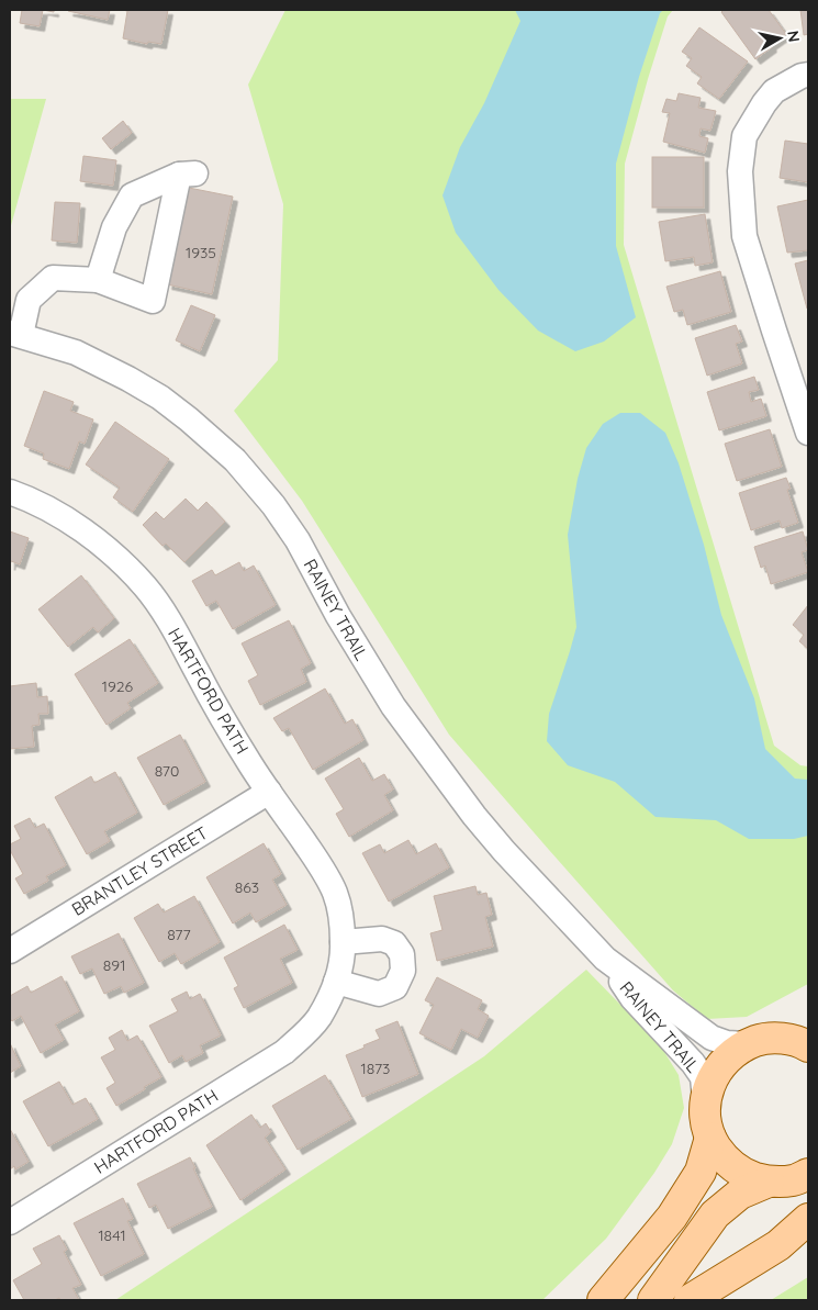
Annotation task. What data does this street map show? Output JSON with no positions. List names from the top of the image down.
{
  "streets": {
    "street": ["RAINEY TRAIL", "HARTFORD PATH", "BRANTLEY STREET"]
  },
  "crossings": [
    ["HARTFORD PATH", "BRANTLEY STREET"]
  ],
  "house_numbers": [
    "1935",
    "1926",
    "870",
    "863",
    "877",
    "891",
    "1873",
    "1841"
  ],
  "north": "right"
}
